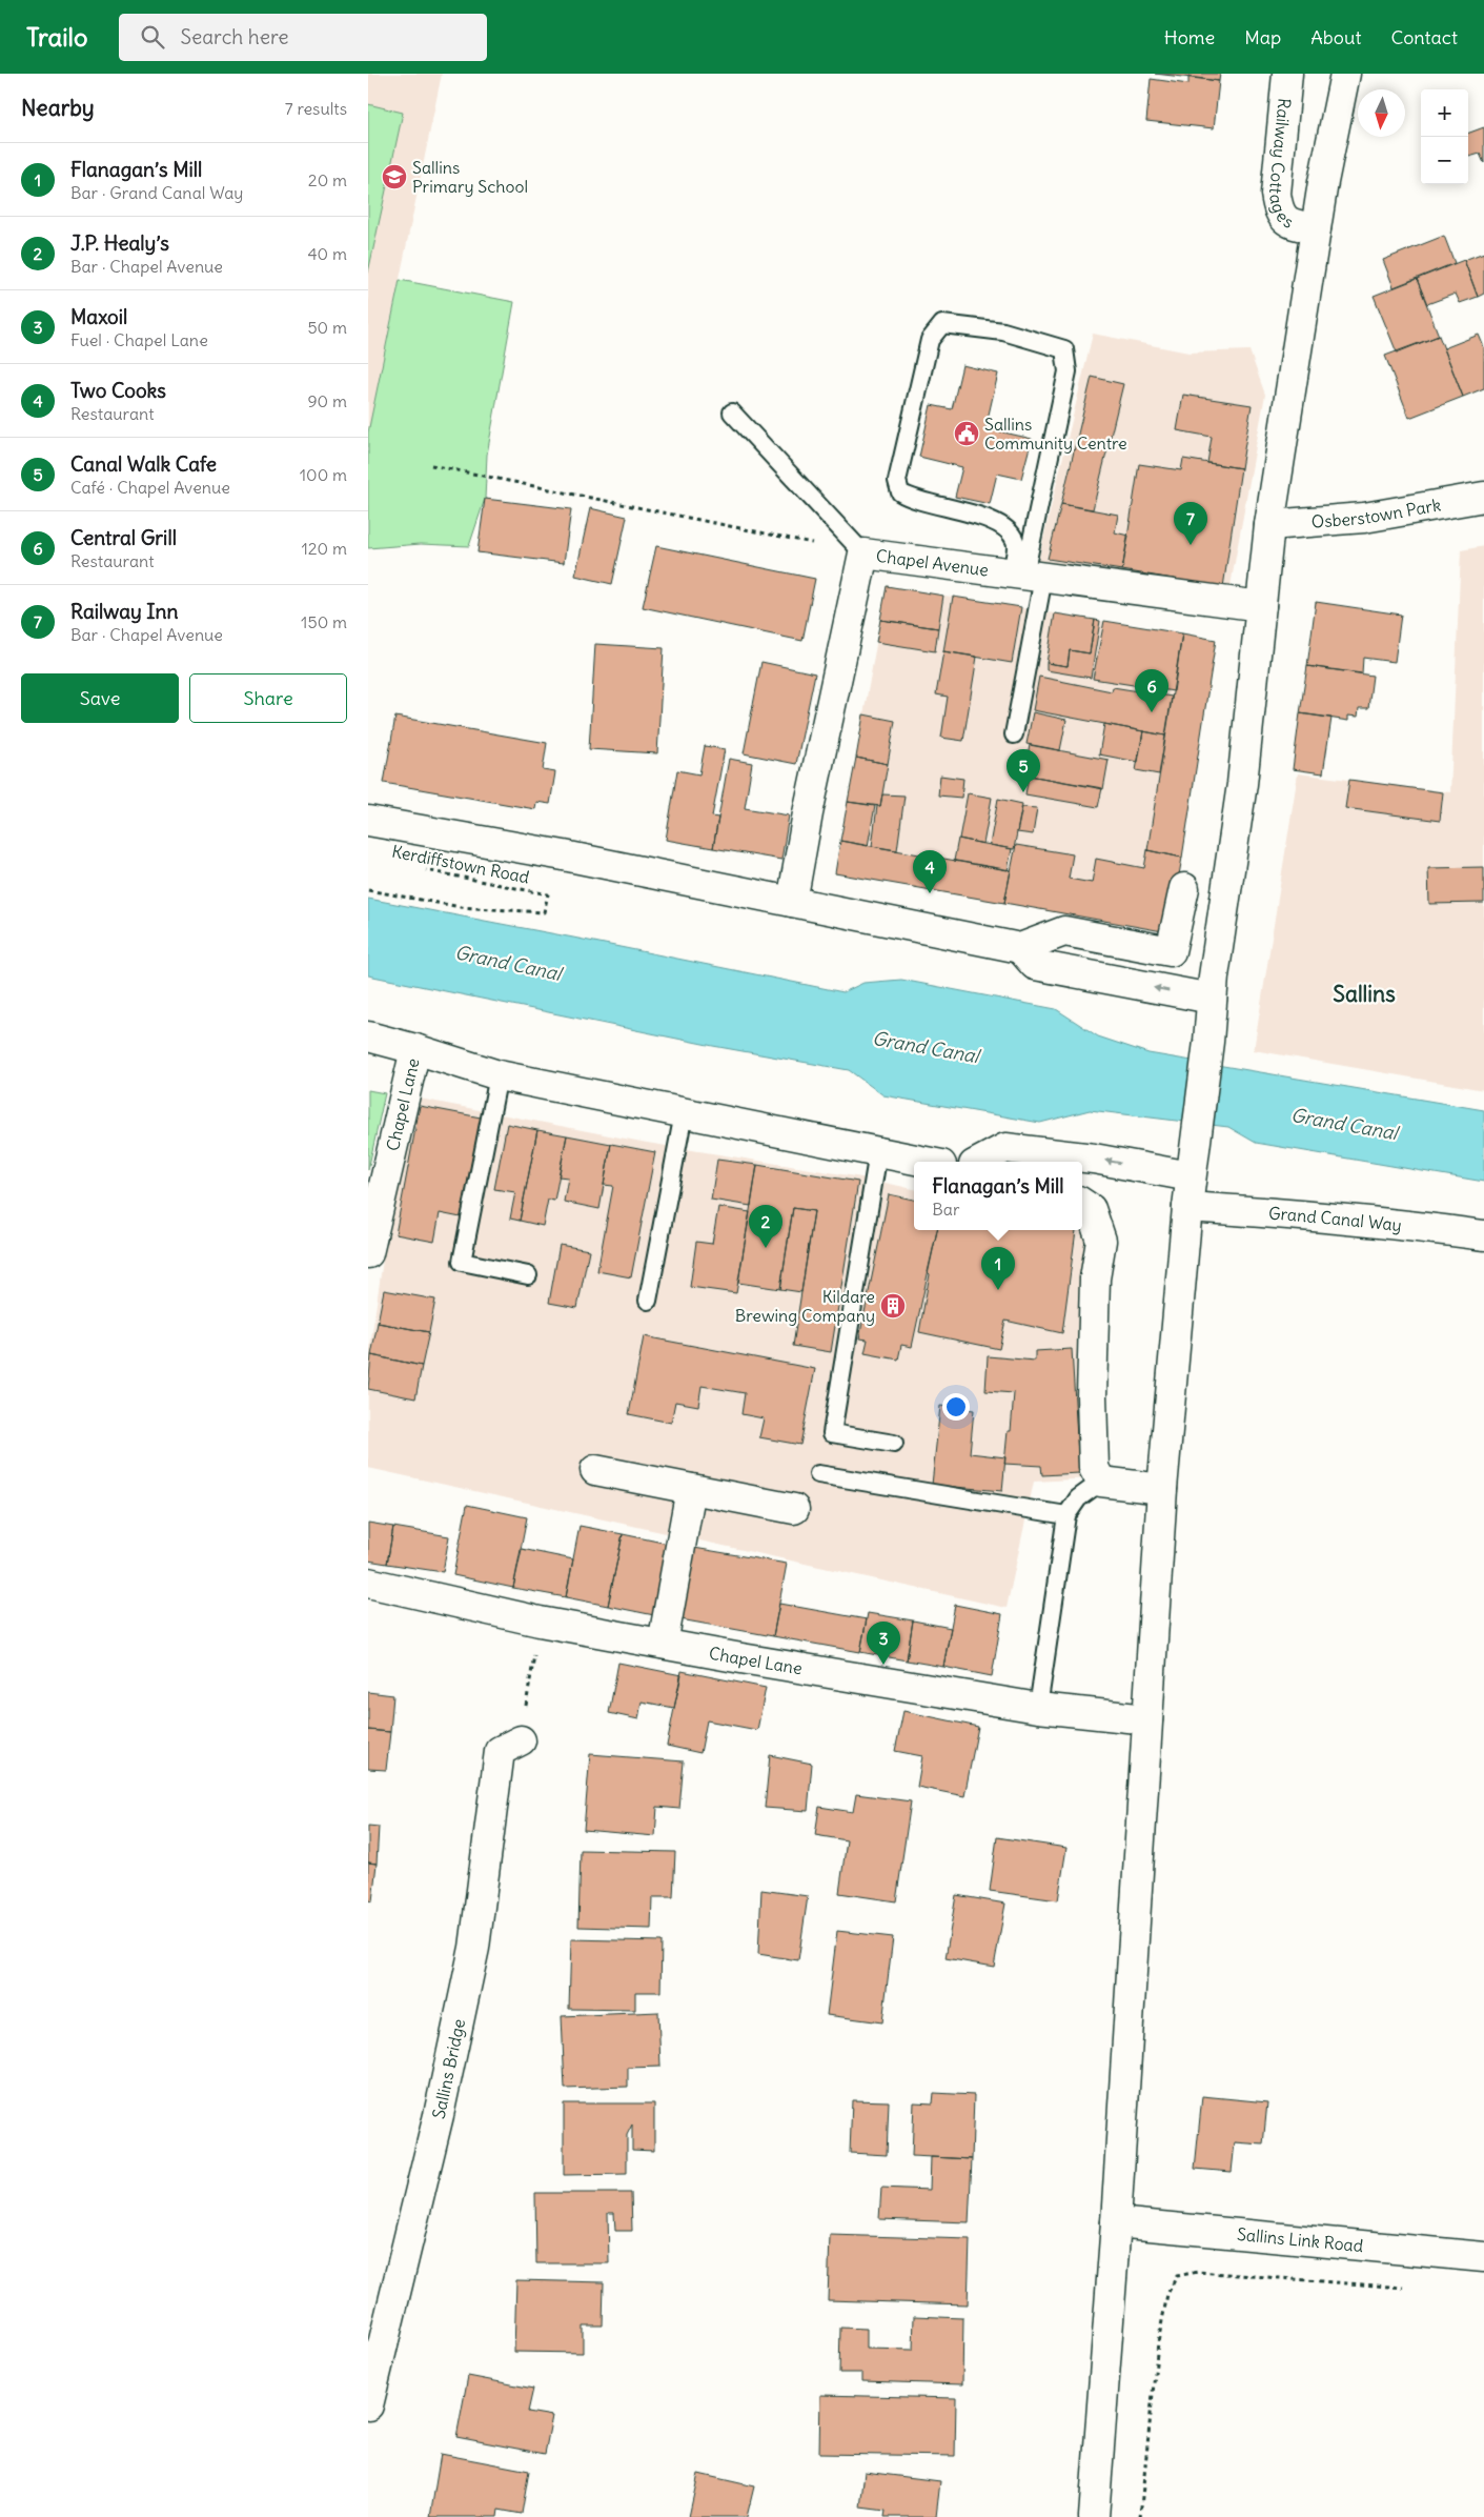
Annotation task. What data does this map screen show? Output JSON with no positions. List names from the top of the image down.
{
  "streets": {
    "street": [
      "Railway Cottages",
      "Osberstown Park",
      "Chapel Avenue",
      "Chapel Lane",
      "Grand Canal Way",
      "Sallins Bridge",
      "Sallins Link Road"
    ],
    "path": ["Kerdiffstown Road"]
  },
  "districts": ["Sallins"],
  "water": ["Grand Canal"],
  "places": {
    "school or university": ["Sallins Primary School"],
    "public building": ["Sallins Community Centre"],
    "building": ["Kildare Brewing Company"]
  },
  "north": "bottom",
  "page": {
    "header": "Trailo",
    "search": "Search here",
    "nav": [
      "Home",
      "Map",
      "About",
      "Contact"
    ],
    "heading": ["Nearby", "7 results"],
    "map_buttons": ["+", "−"],
    "list": [
      {
        "mark": "1",
        "name": "Flanagan’s Mill",
        "note": "Bar · Grand Canal Way",
        "value": "20 m"
      },
      {
        "mark": "2",
        "name": "J.P. Healy’s",
        "note": "Bar · Chapel Avenue",
        "value": "40 m"
      },
      {
        "mark": "3",
        "name": "Maxoil",
        "note": "Fuel · Chapel Lane",
        "value": "50 m"
      },
      {
        "mark": "4",
        "name": "Two Cooks",
        "note": "Restaurant",
        "value": "90 m"
      },
      {
        "mark": "5",
        "name": "Canal Walk Cafe",
        "note": "Café · Chapel Avenue",
        "value": "100 m"
      },
      {
        "mark": "6",
        "name": "Central Grill",
        "note": "Restaurant",
        "value": "120 m"
      },
      {
        "mark": "7",
        "name": "Railway Inn",
        "note": "Bar · Chapel Avenue",
        "value": "150 m"
      }
    ],
    "pins": [
      "7",
      "6",
      "5",
      "4",
      "2",
      "1",
      "3"
    ],
    "buttons": ["Save", "Share"],
    "popup": ["Flanagan’s Mill", "Bar"]
  }
}
